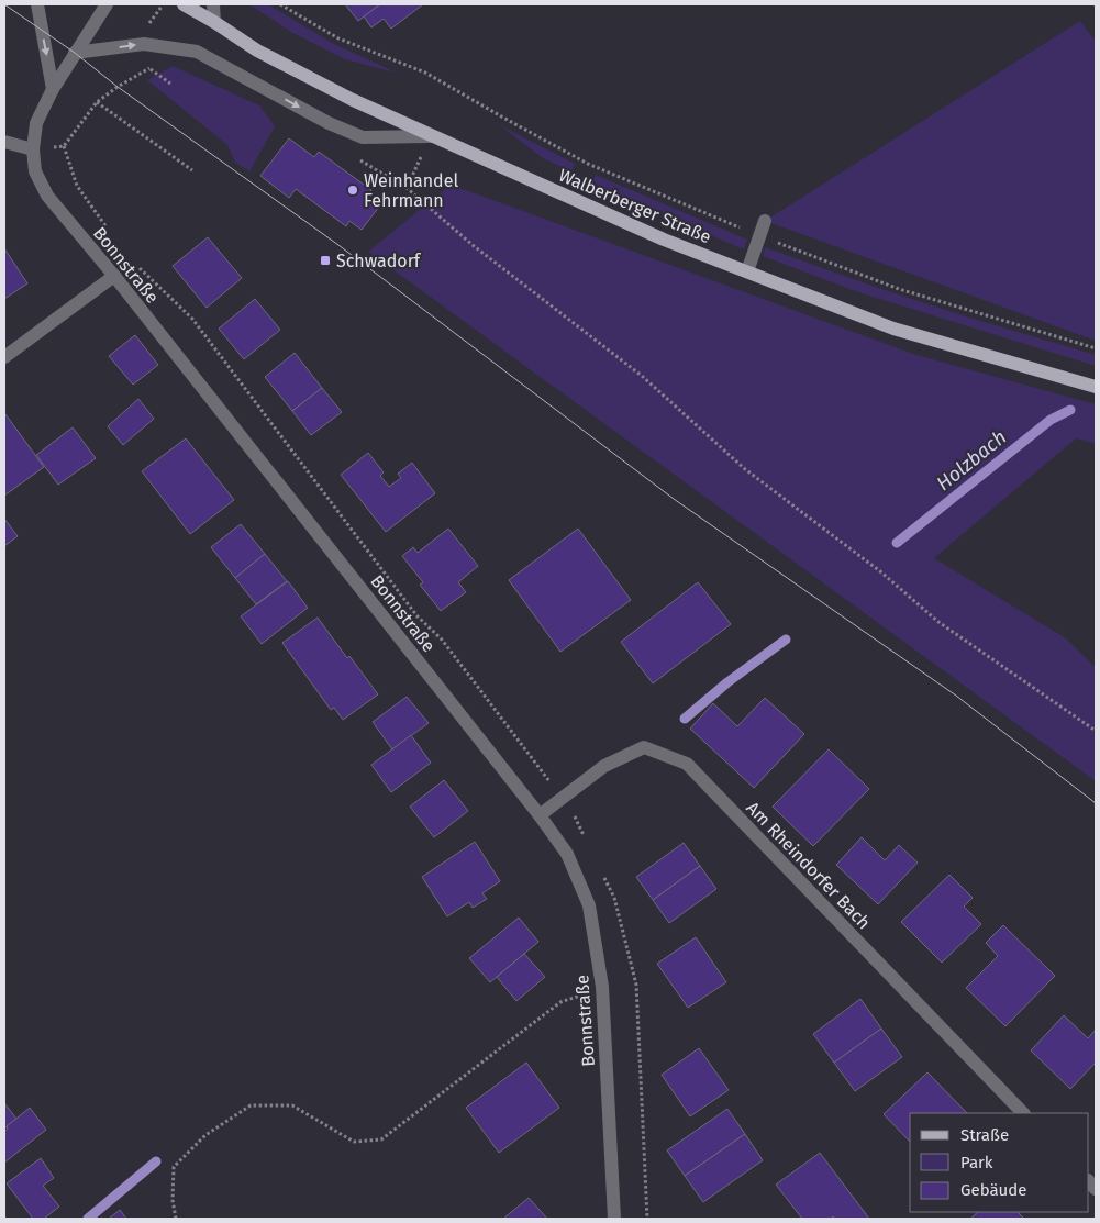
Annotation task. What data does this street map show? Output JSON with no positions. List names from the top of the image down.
{
  "streets": {
    "main road": ["Walberberger Straße"],
    "street": ["Bonnstraße", "Am Rheindorfer Bach"]
  },
  "crossings": [
    ["Bonnstraße", "Am Rheindorfer Bach"]
  ],
  "water": ["Holzbach"],
  "places": {
    "other": ["Weinhandel Fehrmann"],
    "transit": ["Schwadorf"]
  },
  "legend": ["Straße", "Park", "Gebäude"]
}
